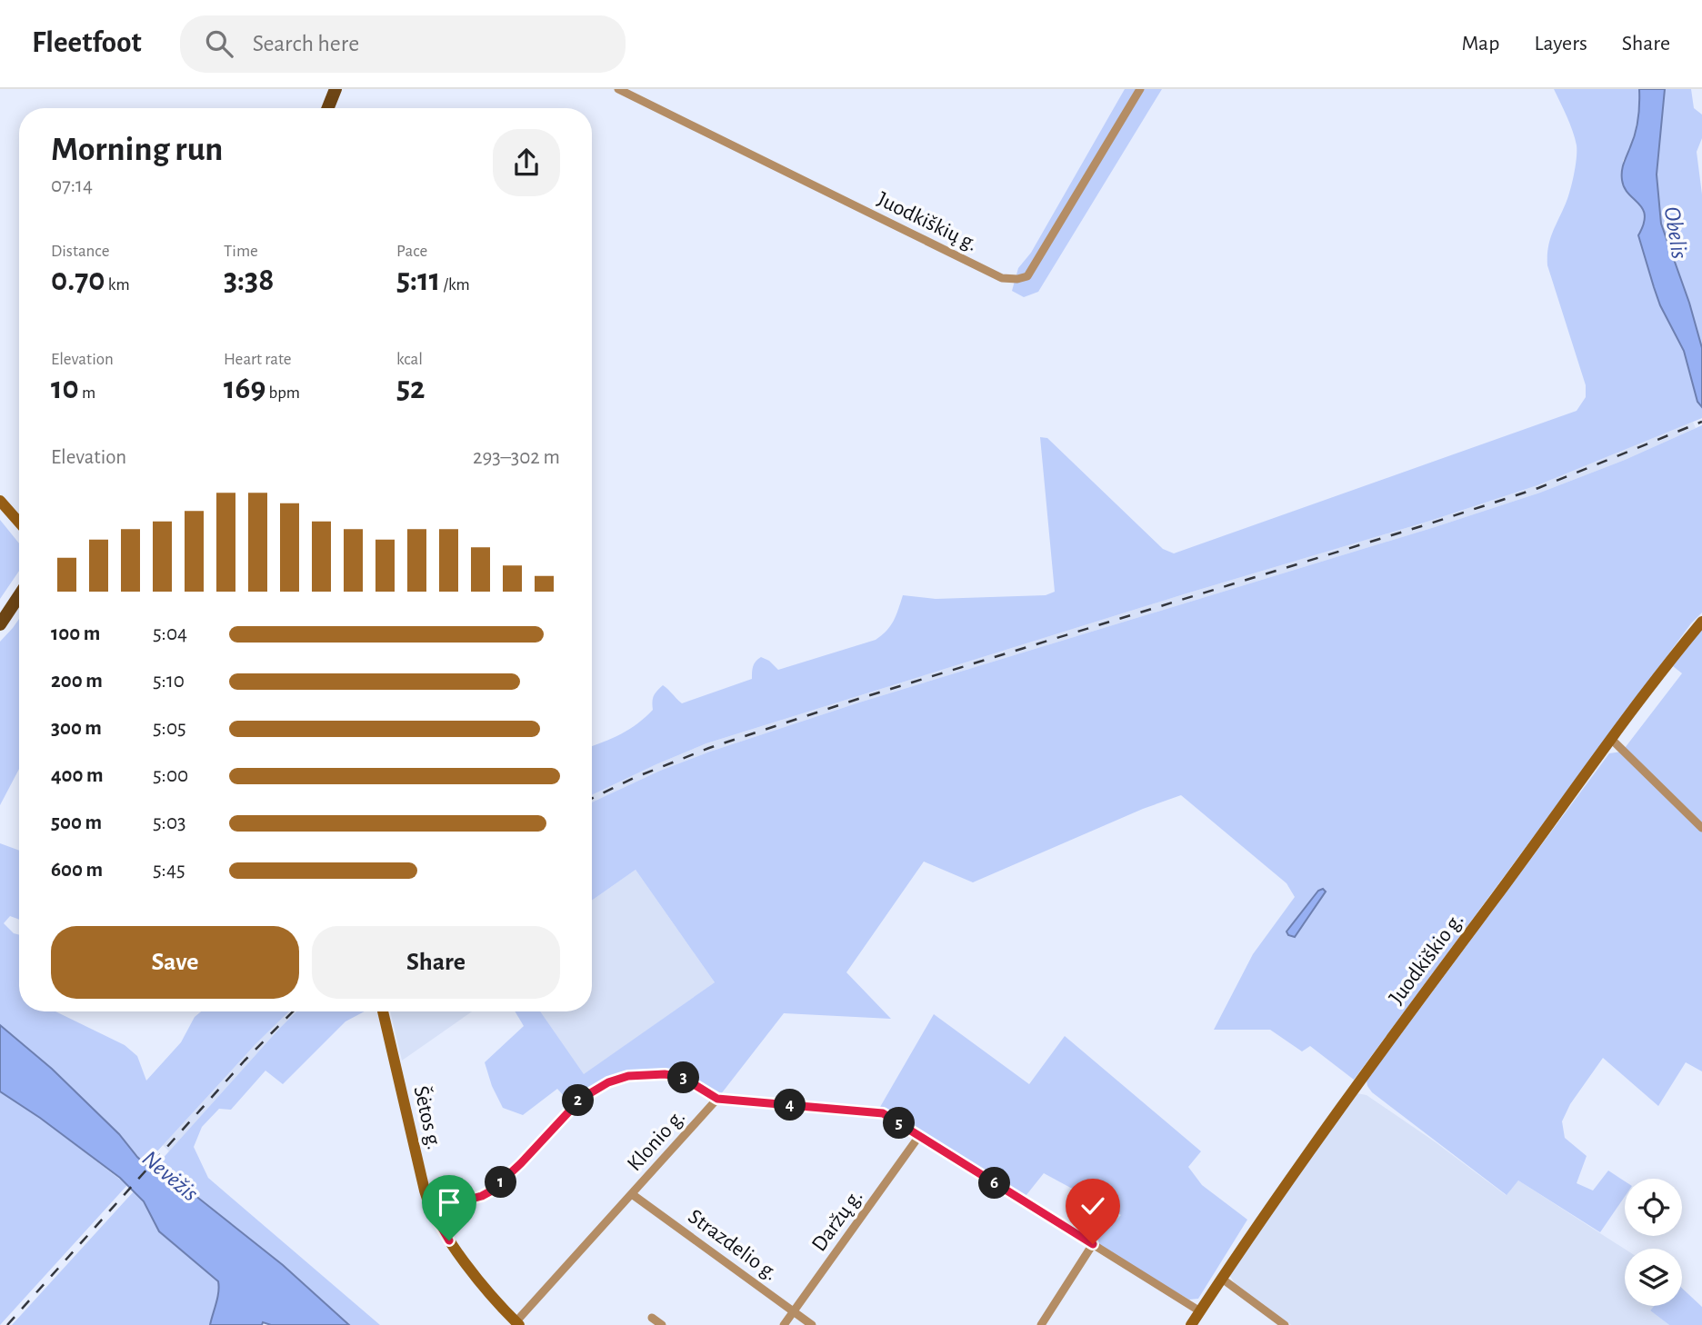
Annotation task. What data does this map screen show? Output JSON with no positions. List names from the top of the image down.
{
  "streets": {
    "street": [
      "Juodkiškių g.",
      "Juodkiškio g.",
      "Šėtos g.",
      "Klonio g.",
      "Daržų g.",
      "Strazdelio g."
    ]
  },
  "crossings": [
    ["Šėtos g.", "Klonio g."],
    ["Klonio g.", "Strazdelio g."],
    ["Daržų g.", "Strazdelio g."]
  ],
  "water": ["Obelis", "Nevėžis"],
  "page": {
    "header": "Fleetfoot",
    "search": "Search here",
    "nav": ["Map", "Layers", "Share"],
    "heading": ["Morning run", "07:14"],
    "stats": [
      ["Distance", "0.70 km"],
      ["Time", "3:38"],
      ["Pace", "5:11 /km"],
      ["Elevation", "10 m"],
      ["Heart rate", "169 bpm"],
      ["kcal", "52"]
    ],
    "chart": ["Elevation", "293–302 m"],
    "list": [
      {
        "name": "100 m",
        "note": "5:04"
      },
      {
        "name": "200 m",
        "note": "5:10"
      },
      {
        "name": "300 m",
        "note": "5:05"
      },
      {
        "name": "400 m",
        "note": "5:00"
      },
      {
        "name": "500 m",
        "note": "5:03"
      },
      {
        "name": "600 m",
        "note": "5:45"
      }
    ],
    "buttons": ["Save", "Share"],
    "pins": [
      "3",
      "2",
      "4",
      "5",
      "1",
      "6"
    ]
  }
}
